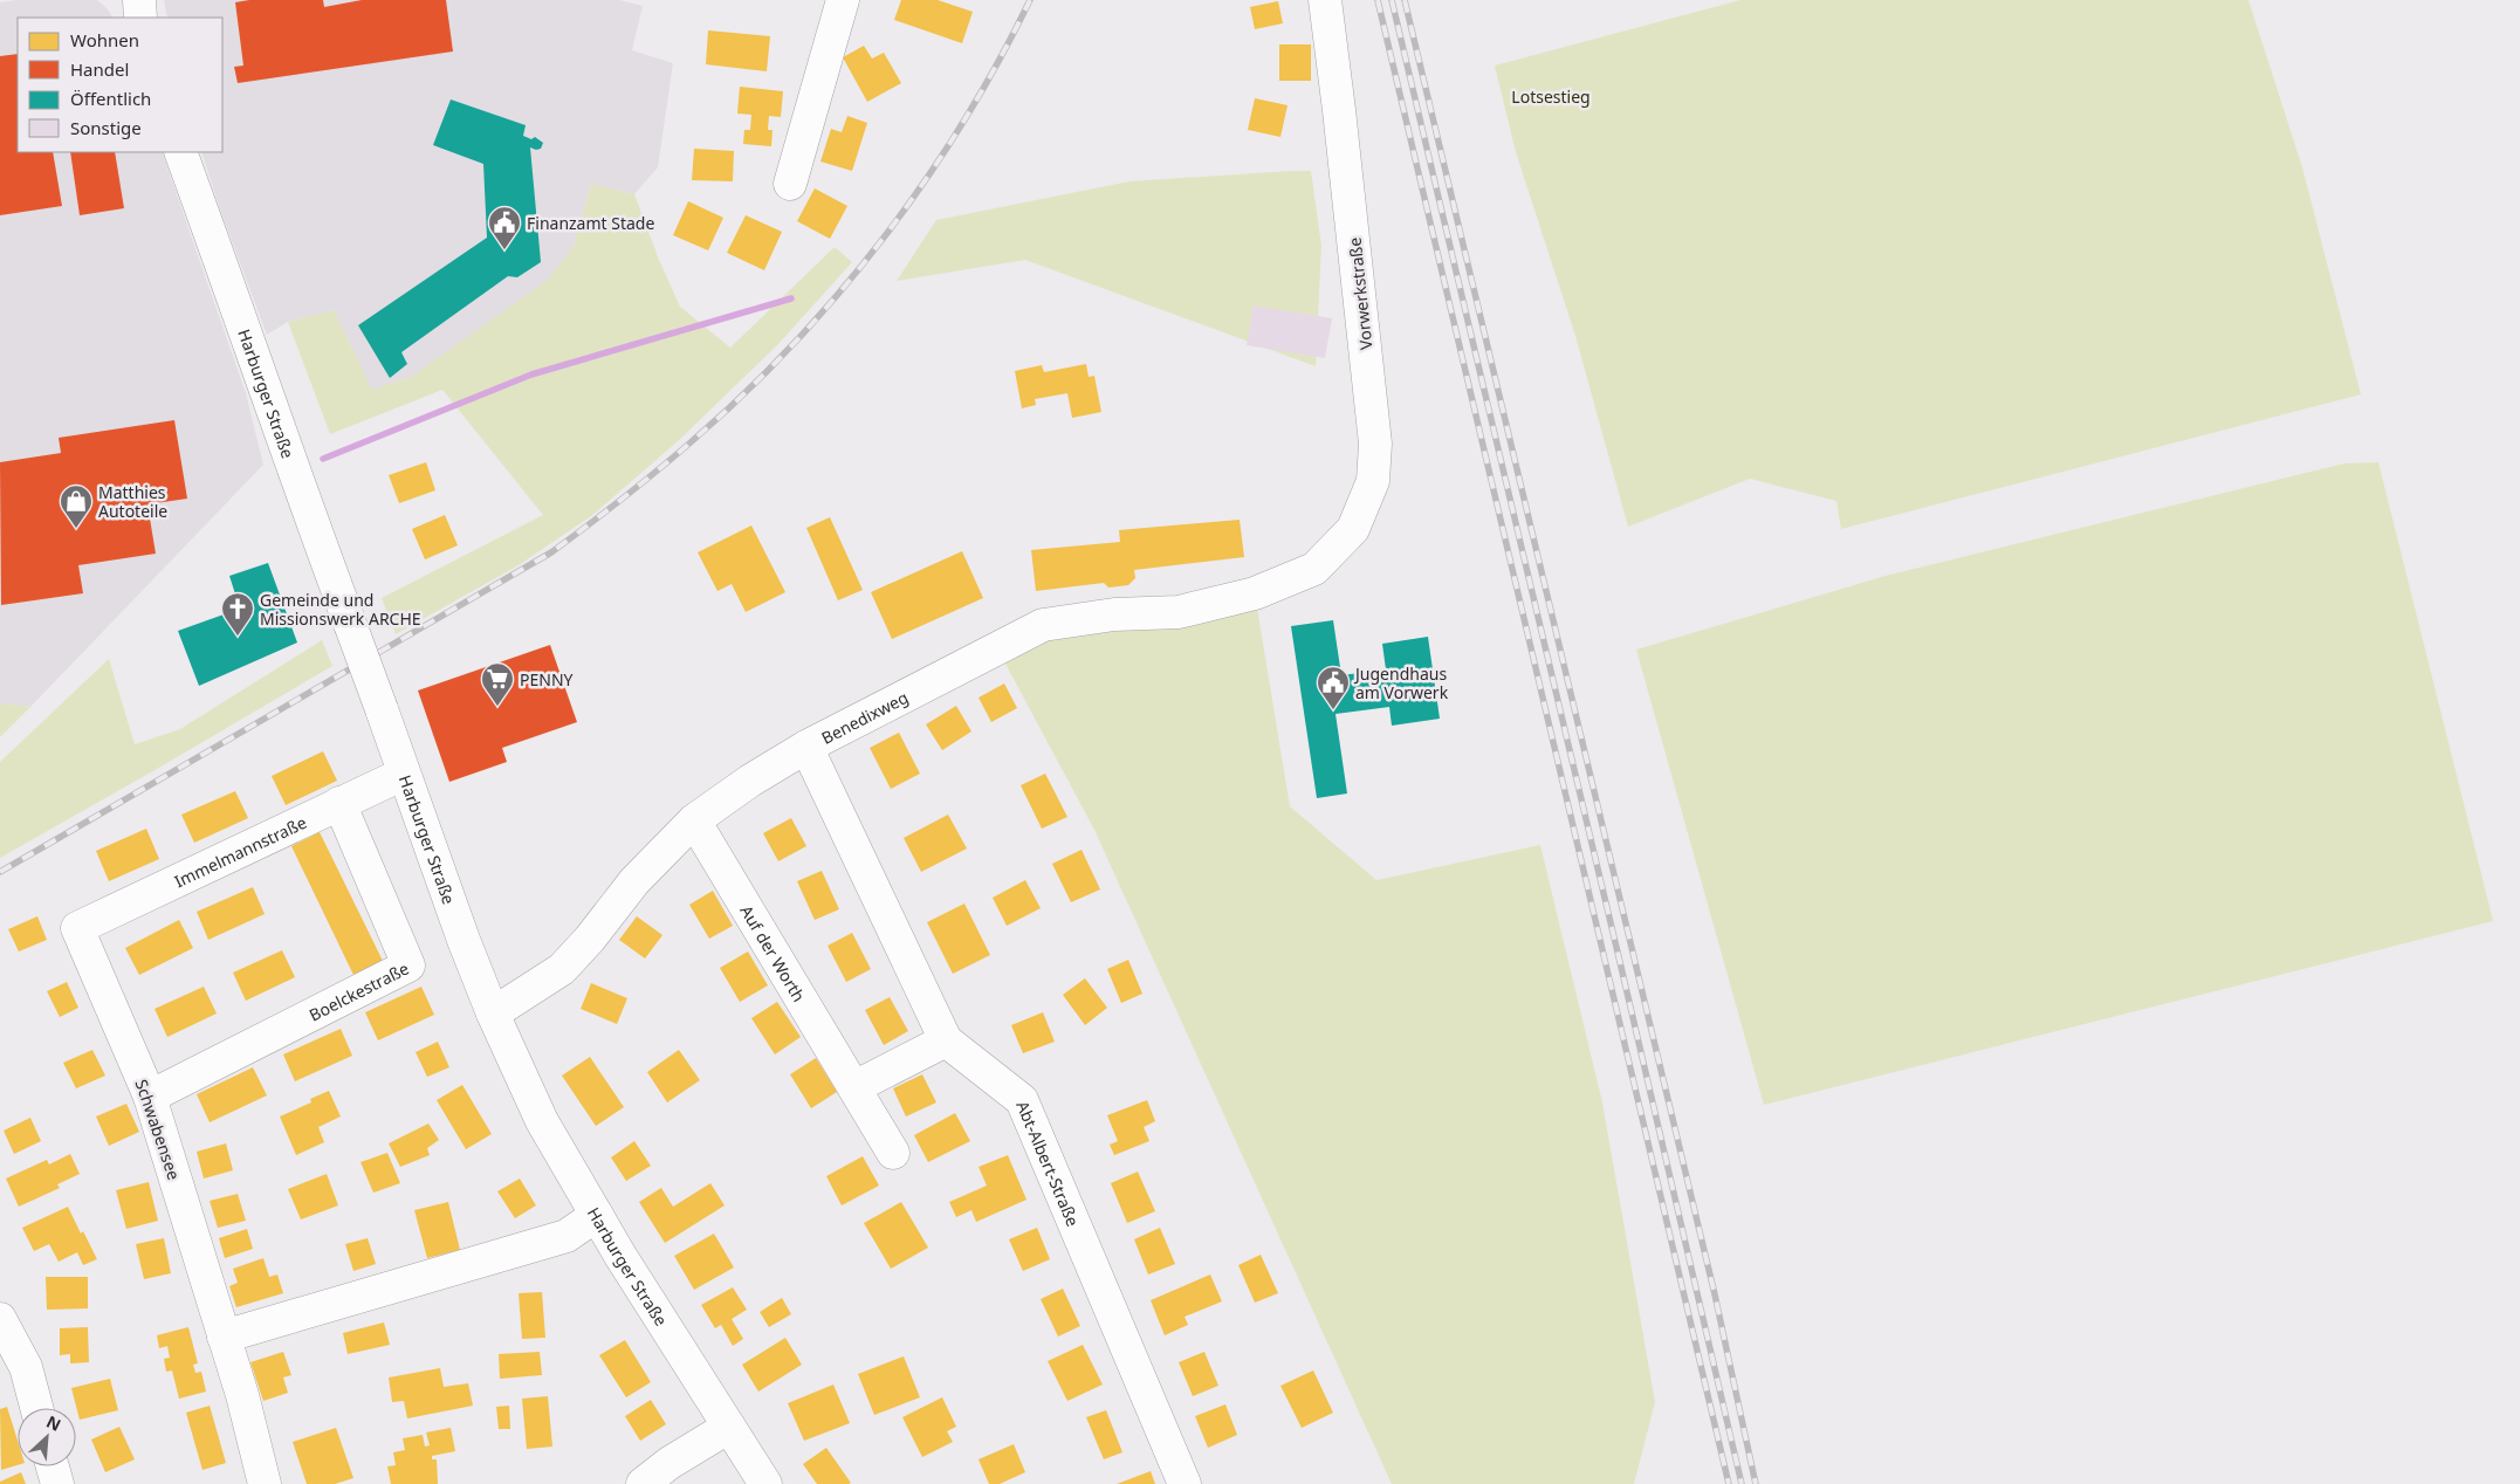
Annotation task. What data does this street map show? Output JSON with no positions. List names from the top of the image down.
{
  "streets": {
    "street": [
      "Vorwerkstraße",
      "Harburger Straße",
      "Benedixweg",
      "Immelmannstraße",
      "Auf der Worth",
      "Boelckestraße",
      "Schwabensee",
      "Abt-Albert-Straße"
    ]
  },
  "crossings": [
    ["Vorwerkstraße", "Benedixweg"],
    ["Harburger Straße", "Benedixweg"],
    ["Harburger Straße", "Immelmannstraße"],
    ["Benedixweg", "Auf der Worth"],
    ["Benedixweg", "Abt-Albert-Straße"],
    ["Immelmannstraße", "Boelckestraße"],
    ["Immelmannstraße", "Schwabensee"],
    ["Boelckestraße", "Schwabensee"]
  ],
  "parks": ["Lotsestieg"],
  "places": {
    "public building": ["Finanzamt Stade", "Jugendhaus am Vorwerk"],
    "shop": ["Matthies Autoteile"],
    "church": ["Gemeinde und Missionswerk ARCHE"],
    "supermarket": ["PENNY"]
  },
  "legend": [
    "Wohnen",
    "Handel",
    "Öffentlich",
    "Sonstige"
  ],
  "north": "top right"
}
